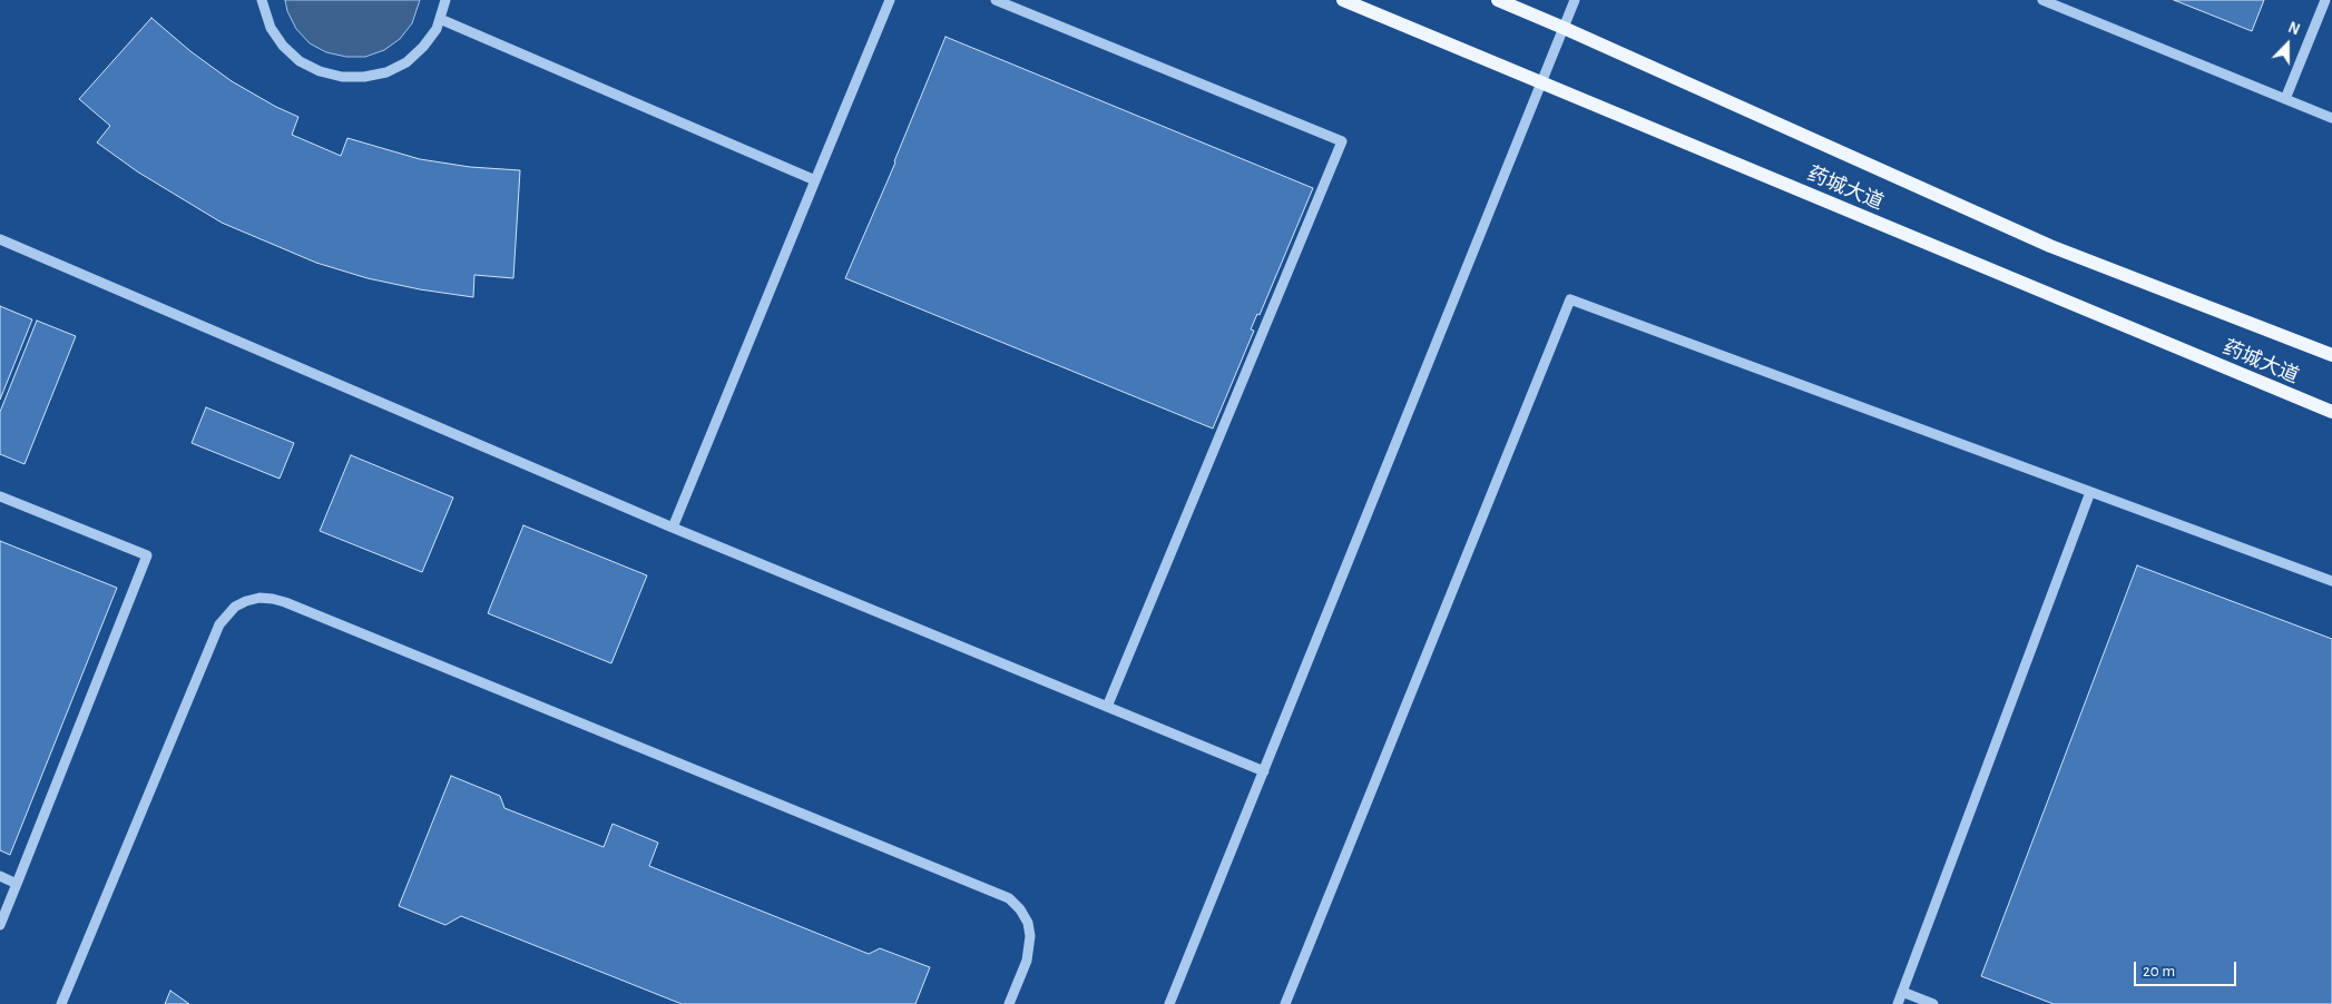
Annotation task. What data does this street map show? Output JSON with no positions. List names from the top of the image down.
{
  "streets": {
    "main road": ["药城大道"]
  },
  "scale_bar": "20 m",
  "north": "top"
}
